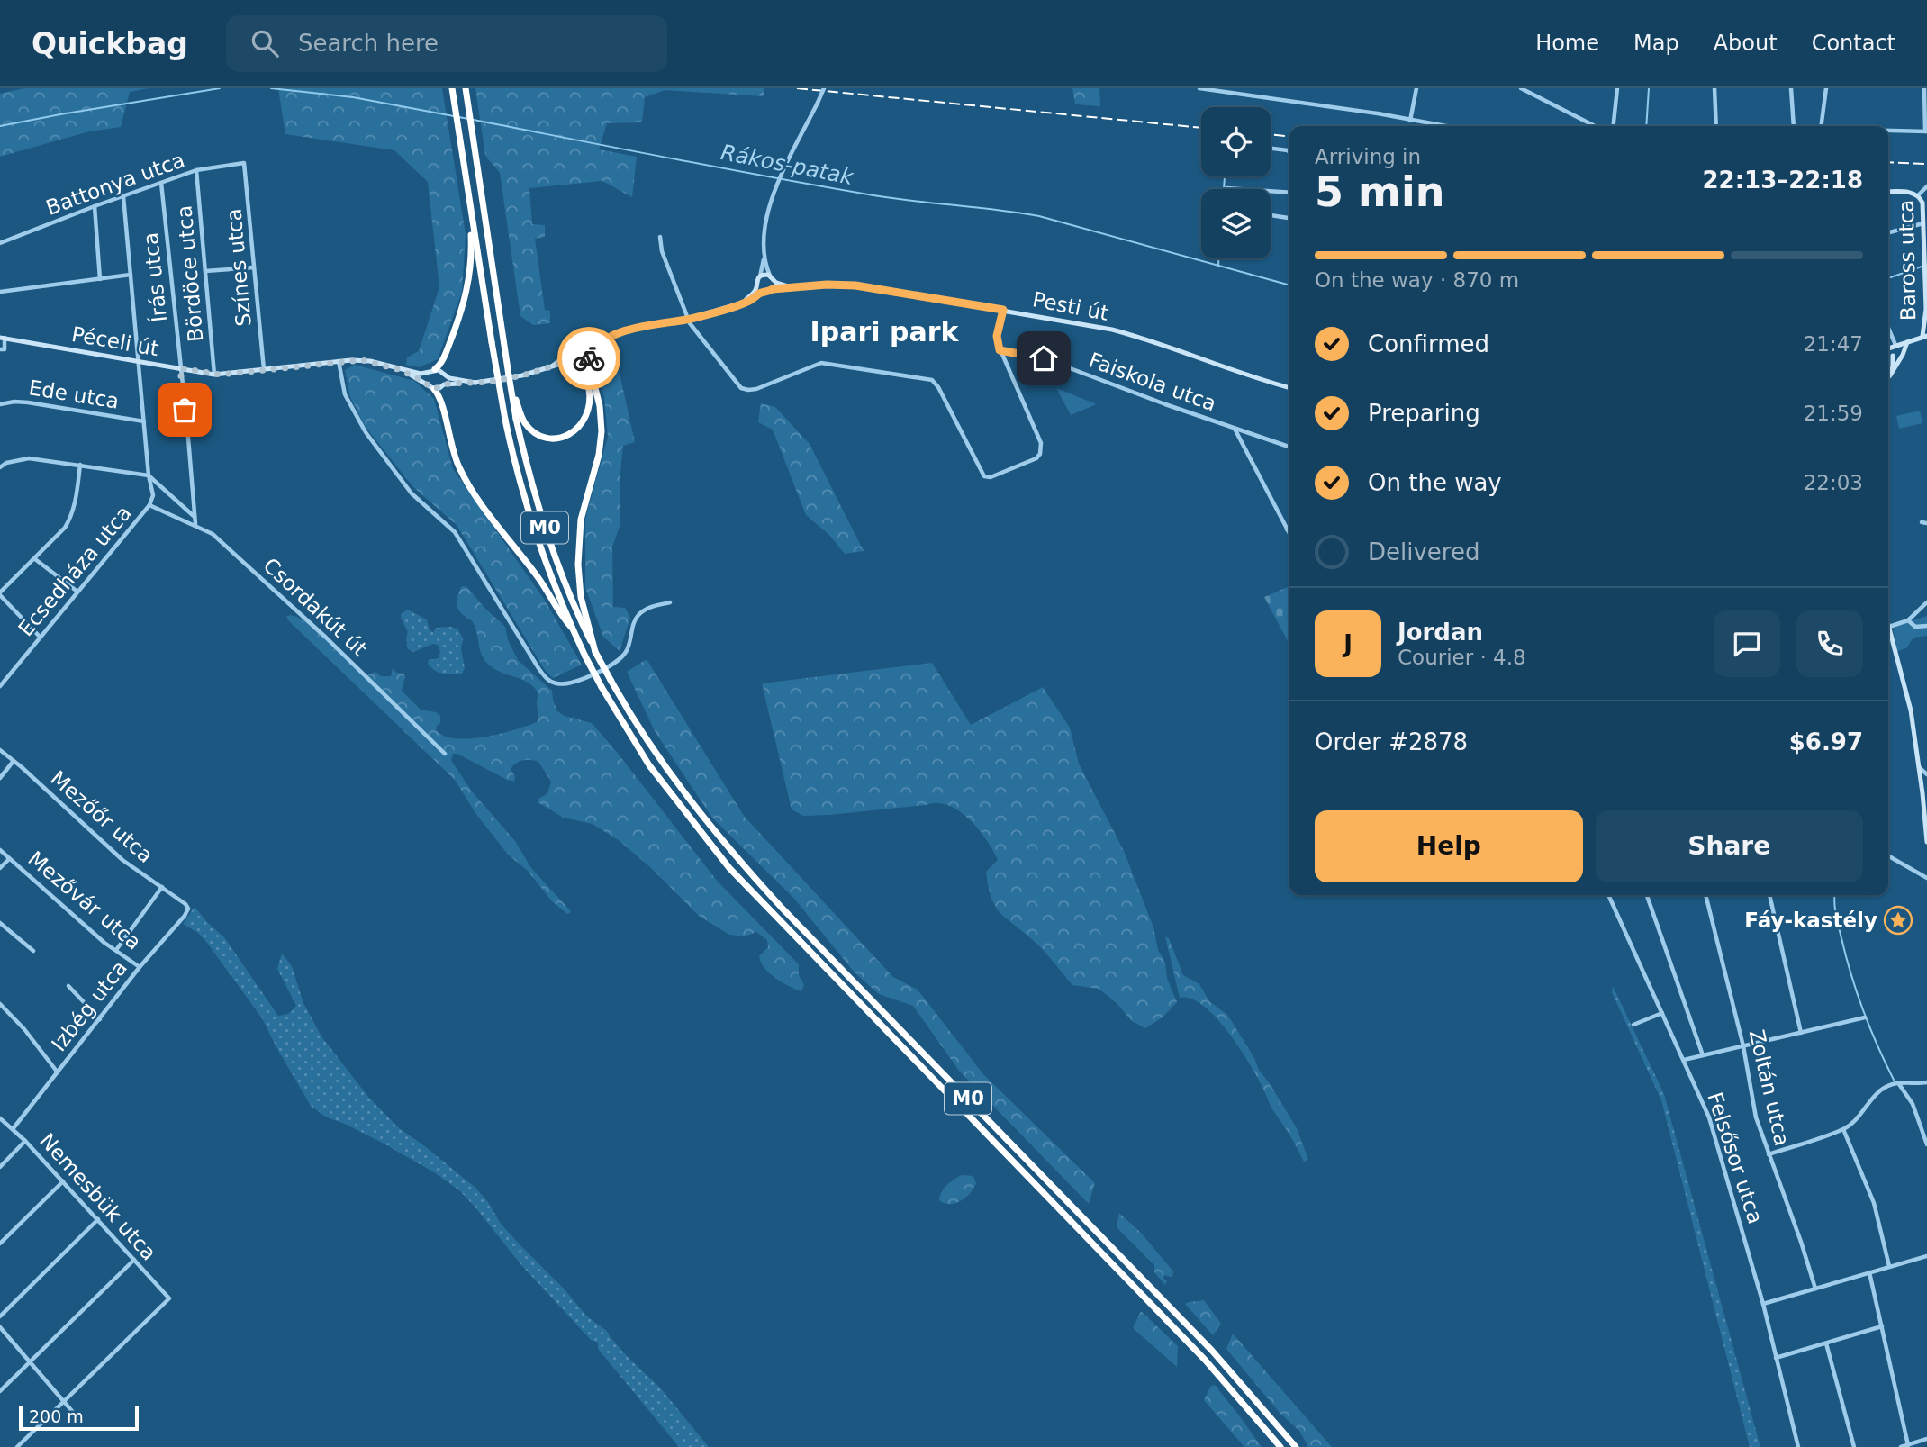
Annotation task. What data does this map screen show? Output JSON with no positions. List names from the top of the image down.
{
  "streets": {
    "highway": ["M0"],
    "main road": ["Baross utca", "Pesti út", "Péceli út"],
    "street": [
      "Battonya utca",
      "Színes utca",
      "Bördöce utca",
      "Írás utca",
      "Faiskola utca",
      "Ede utca",
      "Ecsedháza utca",
      "Csordakút út",
      "Mezőőr utca",
      "Mezővár utca",
      "Izbég utca",
      "Zoltán utca",
      "Felsősor utca",
      "Nemesbük utca"
    ]
  },
  "crossings": [
    ["Battonya utca", "Színes utca"],
    ["Battonya utca", "Bördöce utca"],
    ["Battonya utca", "Írás utca"],
    ["Színes utca", "Péceli út"],
    ["Bördöce utca", "Péceli út"],
    ["Írás utca", "Péceli út"],
    ["Írás utca", "Csordakút út"],
    ["Ecsedháza utca", "Csordakút út"],
    ["Mezőőr utca", "Izbég utca"],
    ["Mezővár utca", "Izbég utca"],
    ["Izbég utca", "Nemesbük utca"]
  ],
  "districts": ["Ipari park"],
  "water": ["Rákos-patak"],
  "places": {
    "place": ["Fáy-kastély"]
  },
  "scale_bar": "200 m",
  "page": {
    "header": "Quickbag",
    "search": "Search here",
    "nav": [
      "Home",
      "Map",
      "About",
      "Contact"
    ],
    "heading": ["5 min", "Arriving in", "22:13–22:18"],
    "panel": [
      "Jordan",
      "Courier · 4.8",
      "Order #2878",
      "$6.97"
    ],
    "bar": "On the way · 870 m",
    "list": [
      ["Confirmed", "21:47"],
      ["Preparing", "21:59"],
      ["On the way", "22:03"],
      "Delivered"
    ],
    "round": "J",
    "buttons": ["Help", "Share"],
    "scale": "200 m"
  }
}
